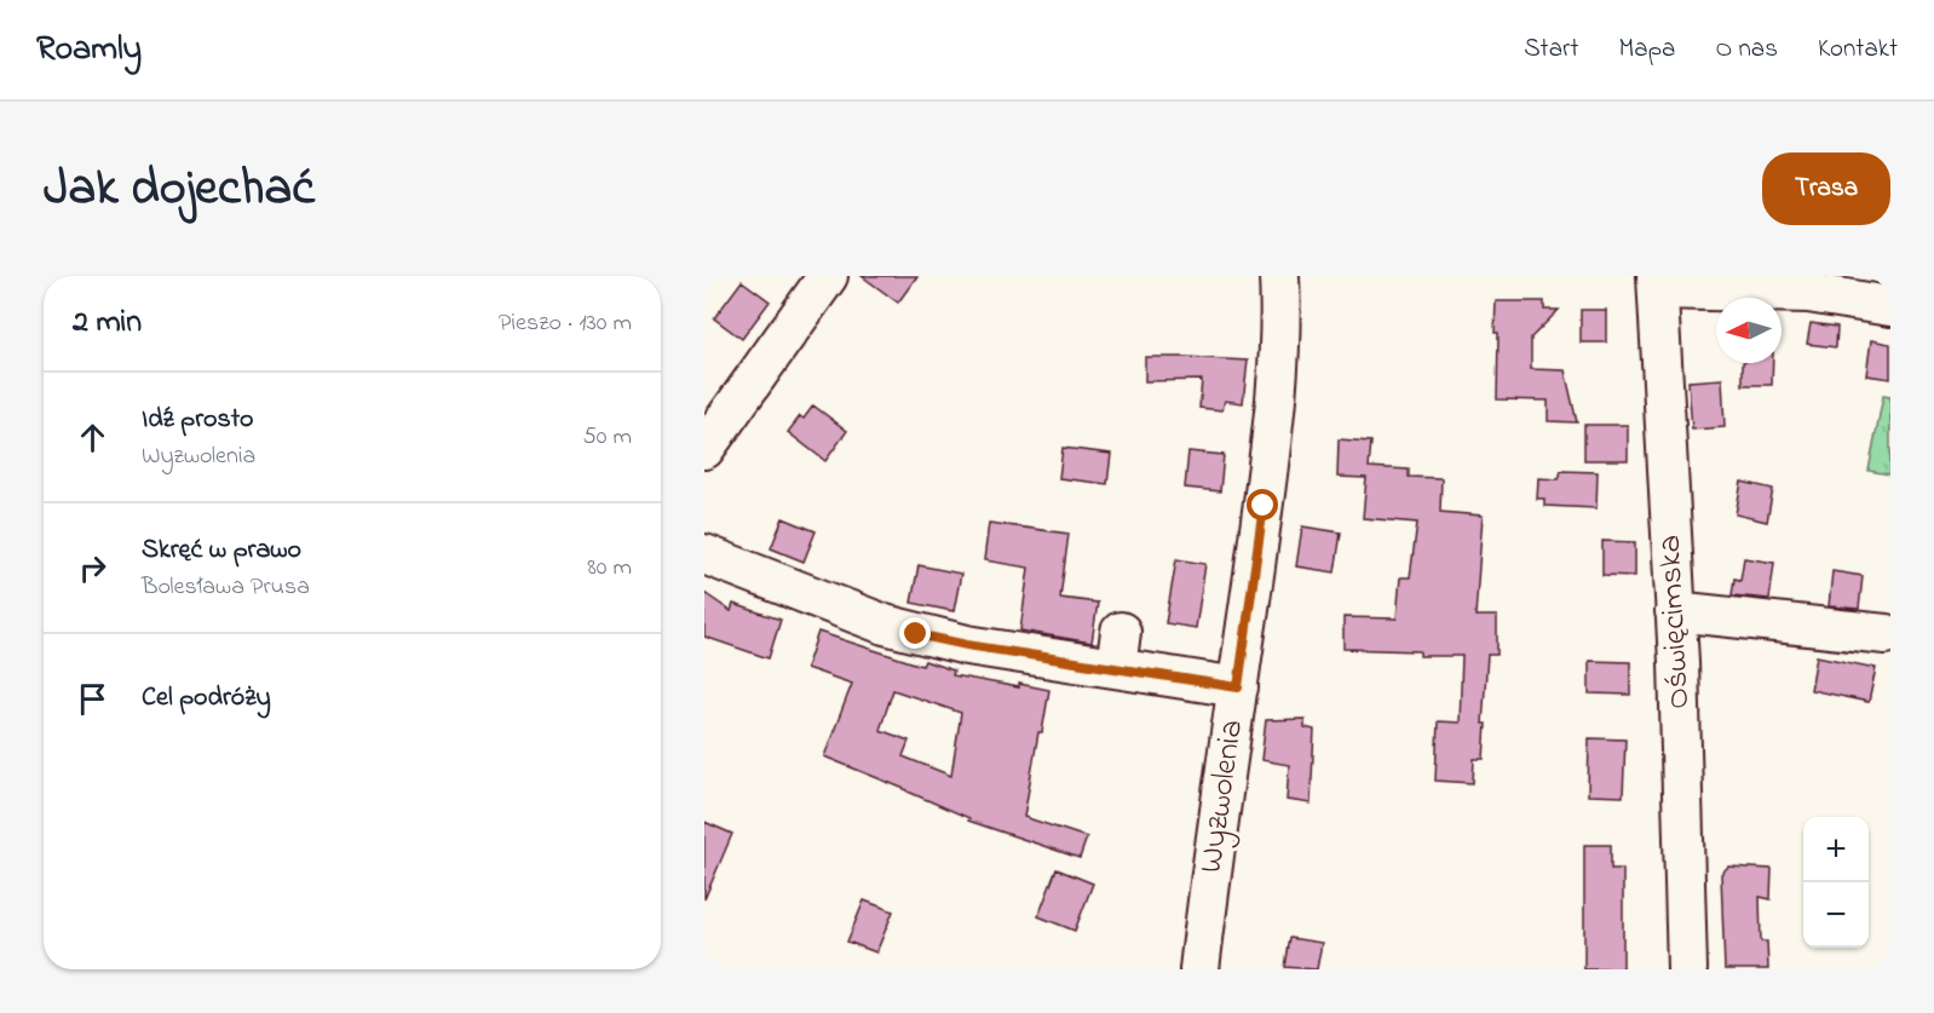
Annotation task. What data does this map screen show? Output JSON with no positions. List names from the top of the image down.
{
  "streets": {
    "street": ["Oświęcimska", "Wyzwolenia"]
  },
  "north": "left",
  "page": {
    "header": "Roamly",
    "nav": [
      "Start",
      "Mapa",
      "O nas",
      "Kontakt"
    ],
    "title": "Jak dojechać",
    "buttons": "Trasa",
    "heading": ["2 min", "Pieszo · 130 m"],
    "list": [
      ["Idź prosto", "Wyzwolenia", "50 m"],
      ["Skręć w prawo", "Bolesława Prusa", "80 m"],
      "Cel podróży"
    ],
    "map_buttons": ["+", "−"]
  }
}
